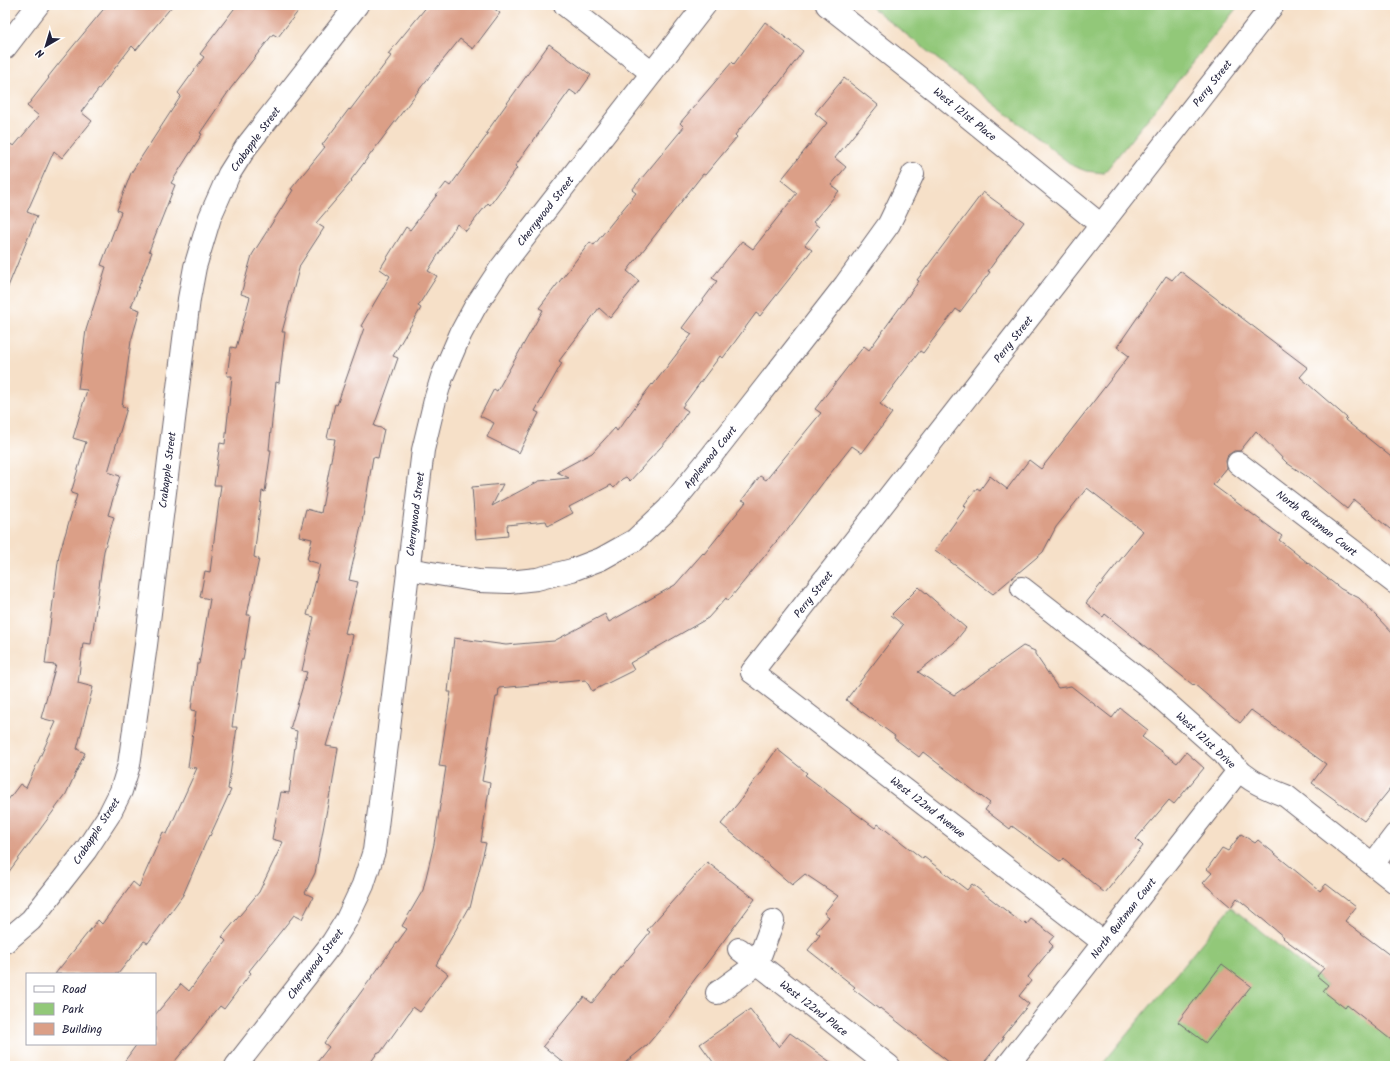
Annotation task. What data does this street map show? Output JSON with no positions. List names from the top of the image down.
{
  "streets": {
    "street": [
      "Perry Street",
      "West 121st Place",
      "Crabapple Street",
      "Cherrywood Street",
      "Applewood Court",
      "North Quitman Court",
      "West 121st Drive",
      "West 122nd Avenue",
      "West 122nd Place"
    ]
  },
  "crossings": [
    ["Perry Street", "West 121st Place"],
    ["Perry Street", "West 122nd Avenue"],
    ["Cherrywood Street", "Applewood Court"],
    ["North Quitman Court", "West 121st Drive"],
    ["North Quitman Court", "West 122nd Avenue"]
  ],
  "legend": ["Road", "Park", "Building"],
  "north": "bottom left"
}
